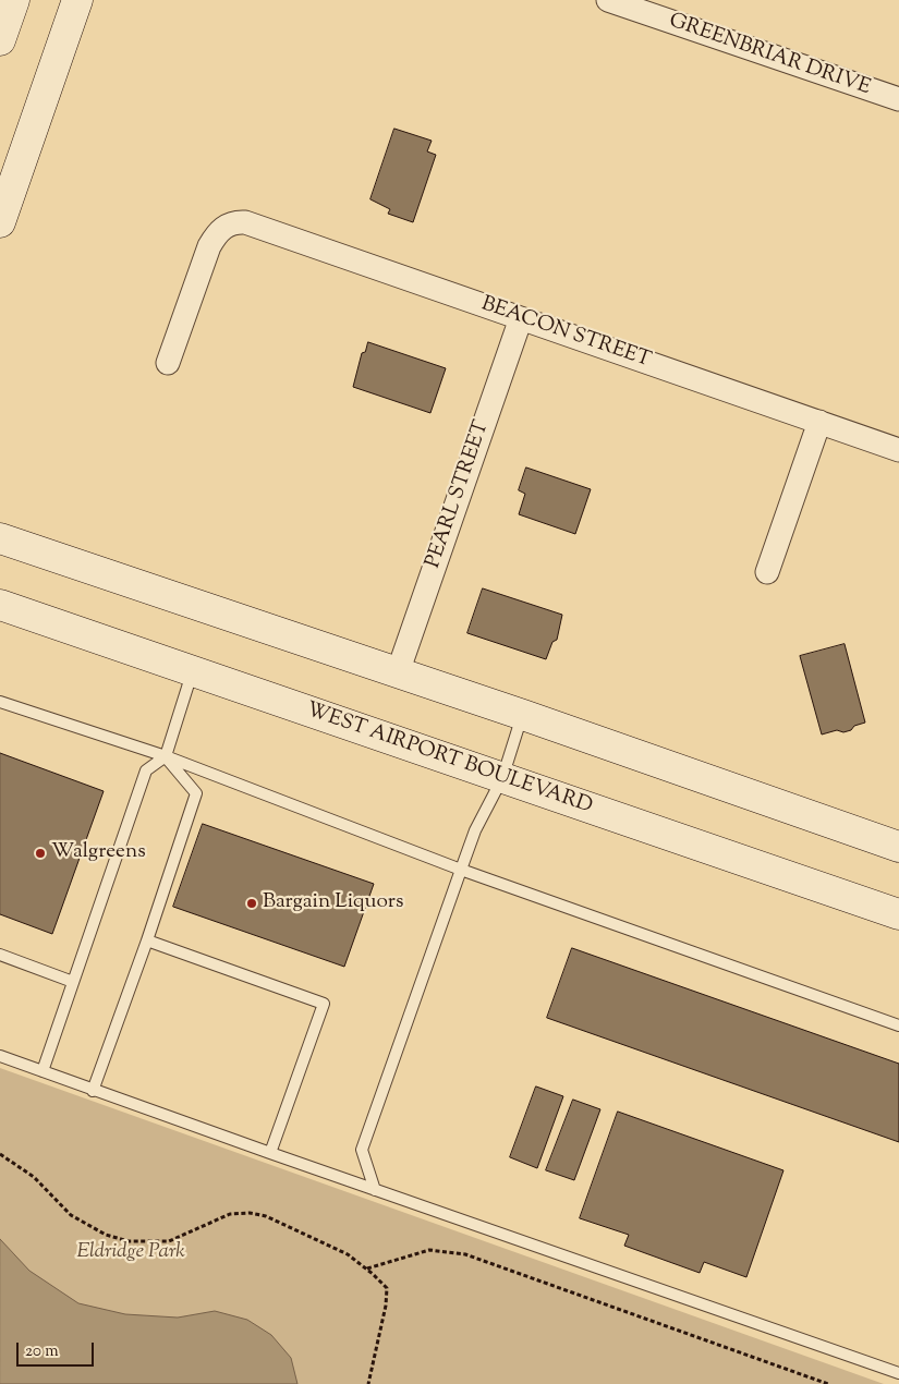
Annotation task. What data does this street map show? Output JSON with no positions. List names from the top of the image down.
{
  "streets": {
    "main road": ["WEST AIRPORT BOULEVARD"],
    "street": ["GREENBRIAR DRIVE", "BEACON STREET", "PEARL STREET"]
  },
  "crossings": [
    ["BEACON STREET", "PEARL STREET"]
  ],
  "parks": ["Eldridge Park"],
  "places": ["Walgreens", "Bargain Liquors"],
  "scale_bar": "20 m"
}
